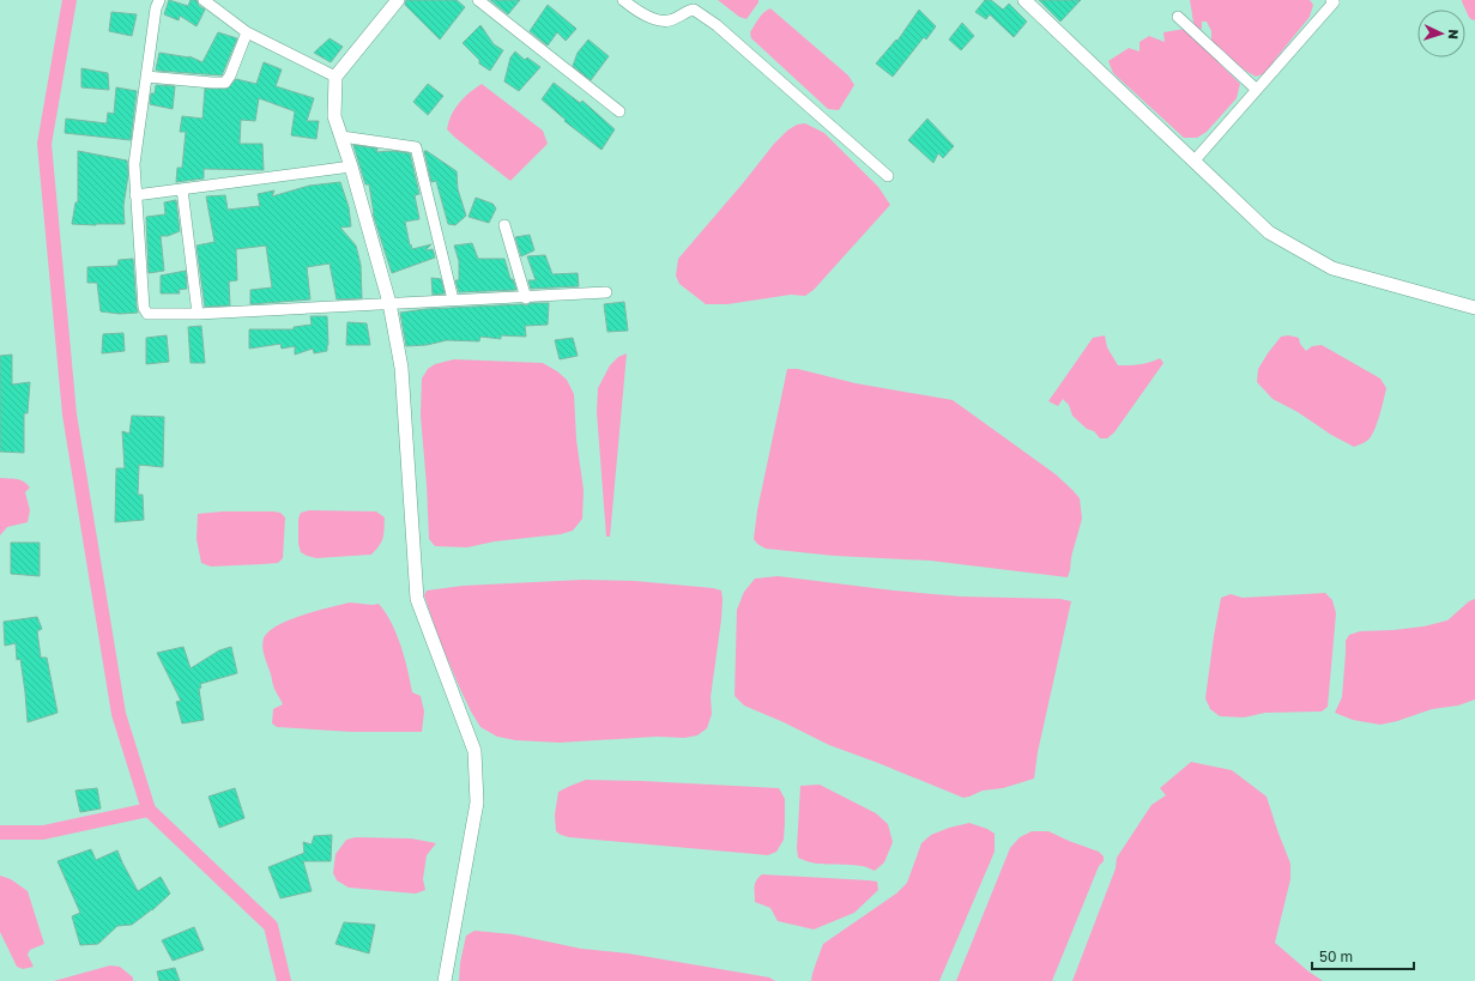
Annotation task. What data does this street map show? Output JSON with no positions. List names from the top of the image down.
{
  "scale_bar": "50 m",
  "north": "right"
}
